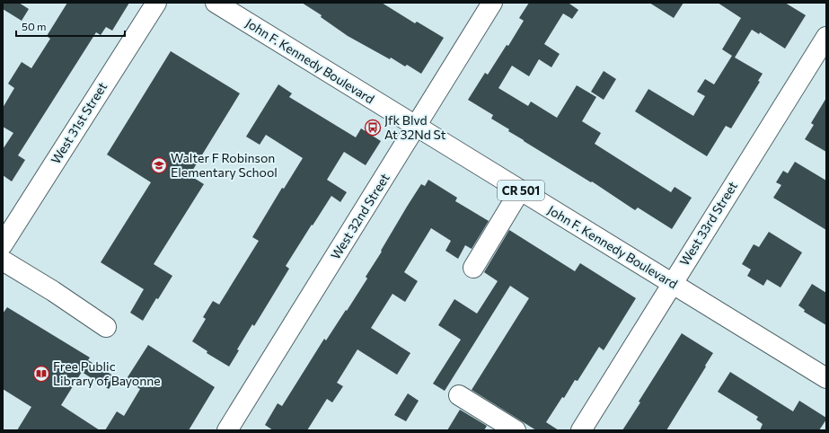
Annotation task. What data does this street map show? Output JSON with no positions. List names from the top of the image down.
{
  "streets": {
    "street": [
      "John F. Kennedy Boulevard",
      "West 31st Street",
      "CR 501",
      "West 32nd Street",
      "West 33rd Street"
    ]
  },
  "crossings": [
    ["John F. Kennedy Boulevard", "West 32nd Street"],
    ["John F. Kennedy Boulevard", "West 33rd Street"]
  ],
  "places": {
    "bus stop": ["Jfk Blvd At 32Nd St"],
    "school or university": ["Walter F Robinson Elementary School"],
    "library": ["Free Public Library of Bayonne"]
  },
  "scale_bar": "50 m"
}
